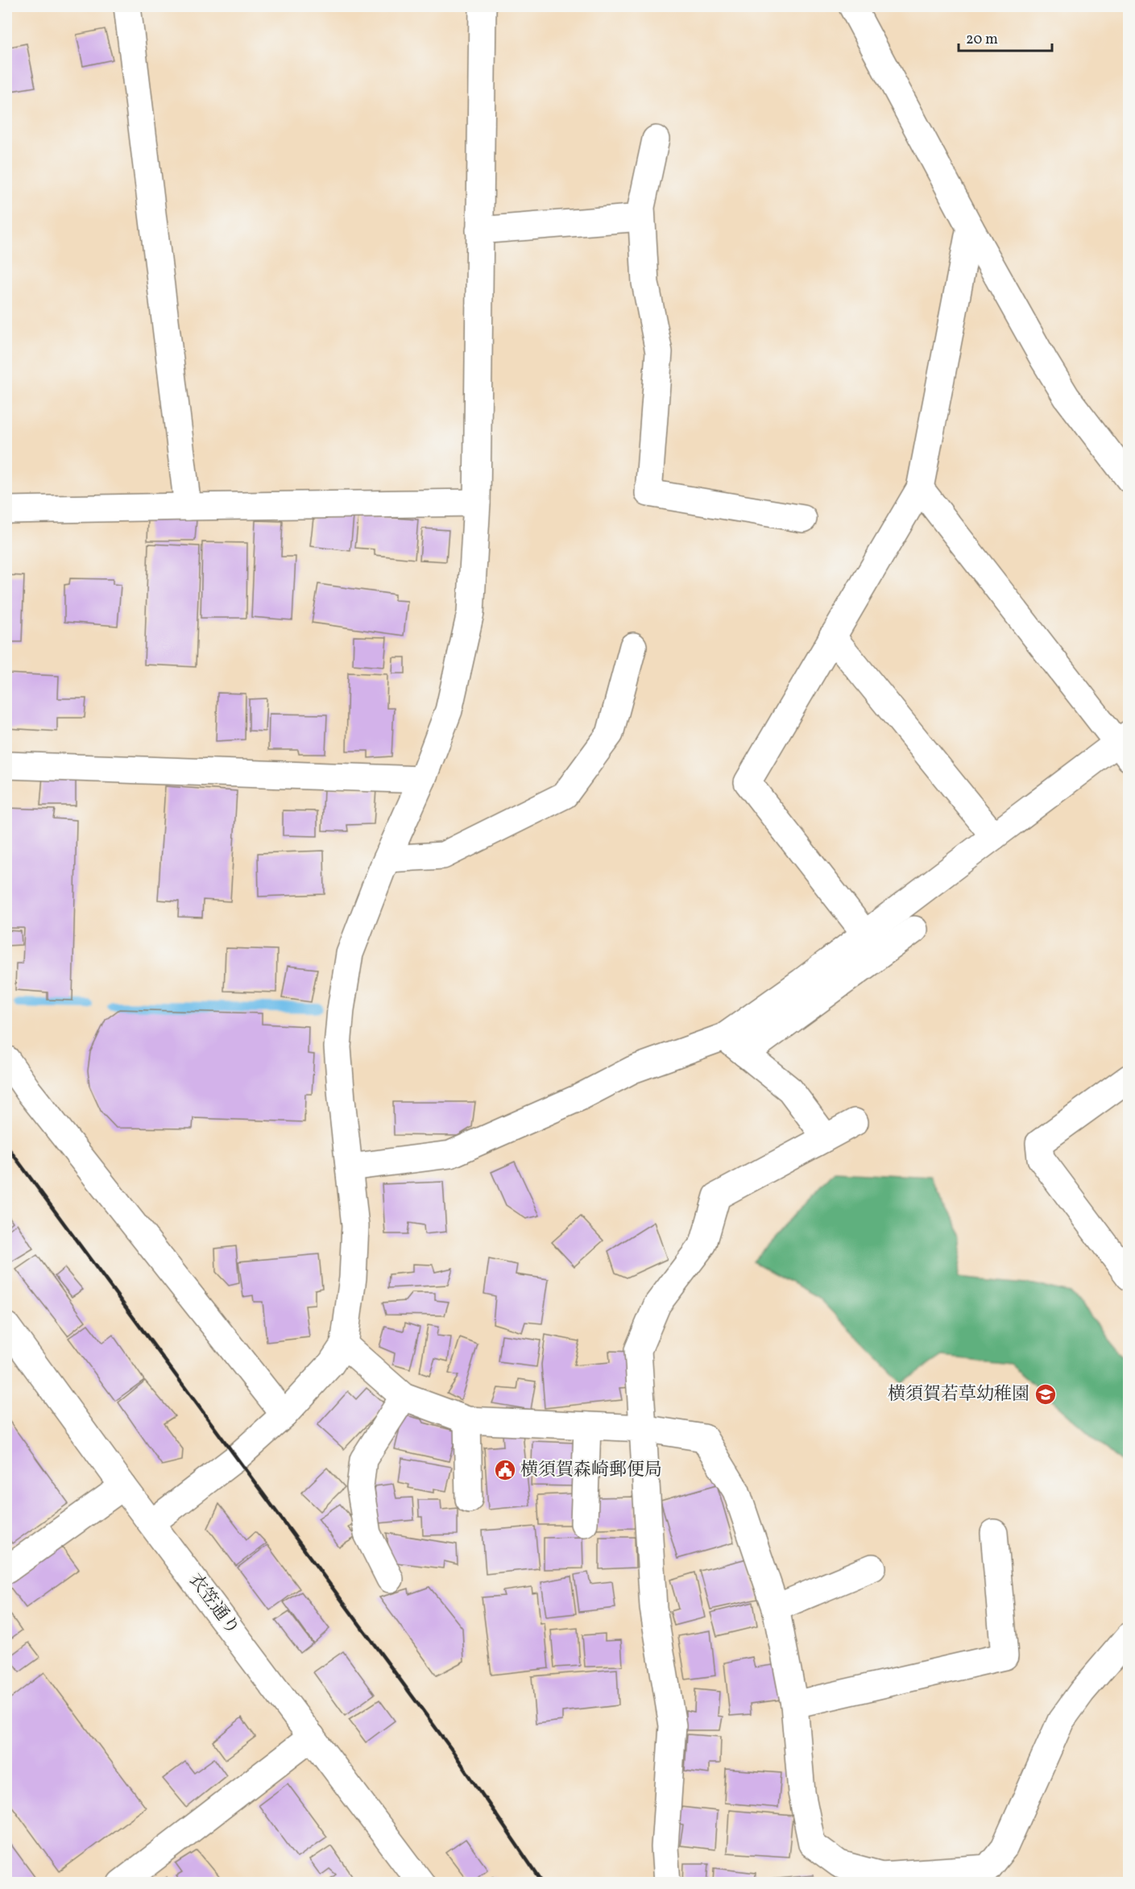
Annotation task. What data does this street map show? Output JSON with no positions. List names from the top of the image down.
{
  "streets": {
    "street": ["衣笠通り"]
  },
  "places": {
    "school or university": ["横須賀若草幼稚園"],
    "public building": ["横須賀森崎郵便局"]
  },
  "scale_bar": "20 m"
}
